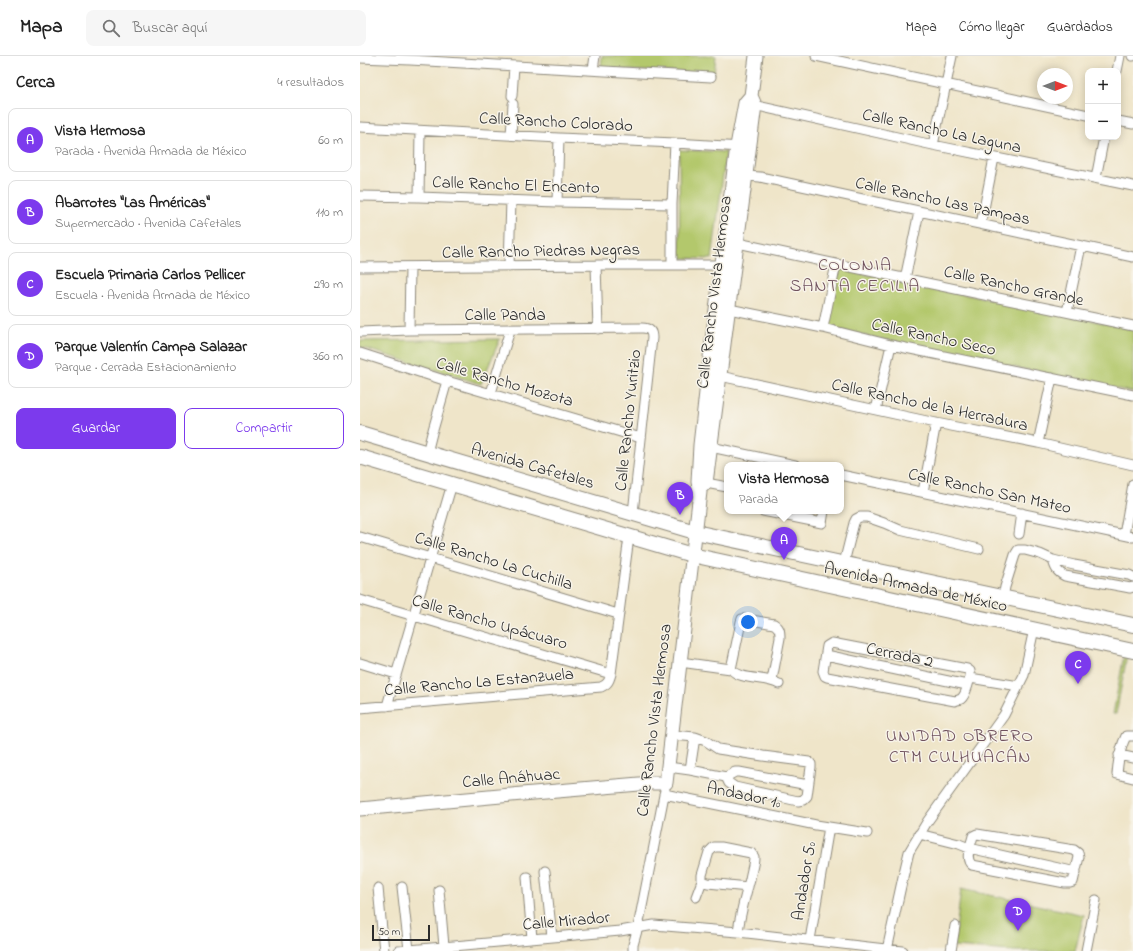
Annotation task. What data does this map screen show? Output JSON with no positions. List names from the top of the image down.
{
  "streets": {
    "main road": ["Avenida Cafetales", "Avenida Armada de México"],
    "street": [
      "Calle Rancho Colorado",
      "Calle Rancho La Laguna",
      "Calle Rancho El Encanto",
      "Calle Rancho Las Pampas",
      "Calle Rancho Piedras Negras",
      "Calle Rancho Grande",
      "Calle Rancho Vista Hermosa",
      "Calle Panda",
      "Calle Rancho Seco",
      "Calle Rancho Mozota",
      "Calle Rancho de la Herradura",
      "Calle Rancho Yuritzio",
      "Calle Rancho San Mateo",
      "Calle Rancho La Cuchilla",
      "Calle Rancho Upácuaro",
      "Cerrada 2",
      "Calle Rancho La Estanzuela",
      "Calle Anáhuac",
      "Andador 1º",
      "Andador 5º",
      "Calle Mirador"
    ]
  },
  "crossings": [
    ["Calle Rancho Colorado", "Calle Rancho Vista Hermosa"],
    ["Calle Rancho La Laguna", "Calle Rancho Vista Hermosa"],
    ["Calle Rancho Las Pampas", "Calle Rancho Vista Hermosa"],
    ["Calle Rancho Piedras Negras", "Calle Rancho Vista Hermosa"],
    ["Calle Rancho Grande", "Calle Rancho Vista Hermosa"],
    ["Calle Rancho Vista Hermosa", "Calle Rancho Seco"],
    ["Calle Rancho Vista Hermosa", "Calle Rancho de la Herradura"],
    ["Calle Rancho Vista Hermosa", "Avenida Cafetales"],
    ["Calle Rancho Vista Hermosa", "Avenida Armada de México"],
    ["Calle Rancho Vista Hermosa", "Calle Anáhuac"],
    ["Calle Rancho Vista Hermosa", "Andador 1º"],
    ["Calle Rancho Vista Hermosa", "Calle Mirador"],
    ["Calle Panda", "Calle Rancho Yuritzio"],
    ["Calle Rancho Mozota", "Calle Rancho Yuritzio"],
    ["Calle Rancho Yuritzio", "Avenida Cafetales"],
    ["Avenida Cafetales", "Avenida Armada de México"],
    ["Calle Rancho Upácuaro", "Calle Rancho La Estanzuela"],
    ["Calle Anáhuac", "Andador 1º"],
    ["Andador 1º", "Andador 5º"],
    ["Andador 5º", "Calle Mirador"]
  ],
  "districts": ["COLONIA SANTA CECILIA", "UNIDAD OBRERO CTM CULHUACÁN"],
  "scale_bar": "50 m",
  "north": "right",
  "page": {
    "header": "Mapa",
    "search": "Buscar aquí",
    "nav": ["Mapa", "Cómo llegar", "Guardados"],
    "heading": ["Cerca", "4 resultados"],
    "map_buttons": ["+", "−"],
    "list": [
      {
        "mark": "A",
        "name": "Vista Hermosa",
        "note": "Parada · Avenida Armada de México",
        "value": "60 m"
      },
      {
        "mark": "B",
        "name": "Abarrotes \"Las Américas\"",
        "note": "Supermercado · Avenida Cafetales",
        "value": "110 m"
      },
      {
        "mark": "C",
        "name": "Escuela Primaria Carlos Pellicer",
        "note": "Escuela · Avenida Armada de México",
        "value": "290 m"
      },
      {
        "mark": "D",
        "name": "Parque Valentín Campa Salazar",
        "note": "Parque · Cerrada Estacionamiento",
        "value": "360 m"
      }
    ],
    "buttons": ["Guardar", "Compartir"],
    "popup": ["Vista Hermosa", "Parada"],
    "pins": [
      "B",
      "A",
      "C",
      "D"
    ],
    "scale": "50 m"
  }
}
